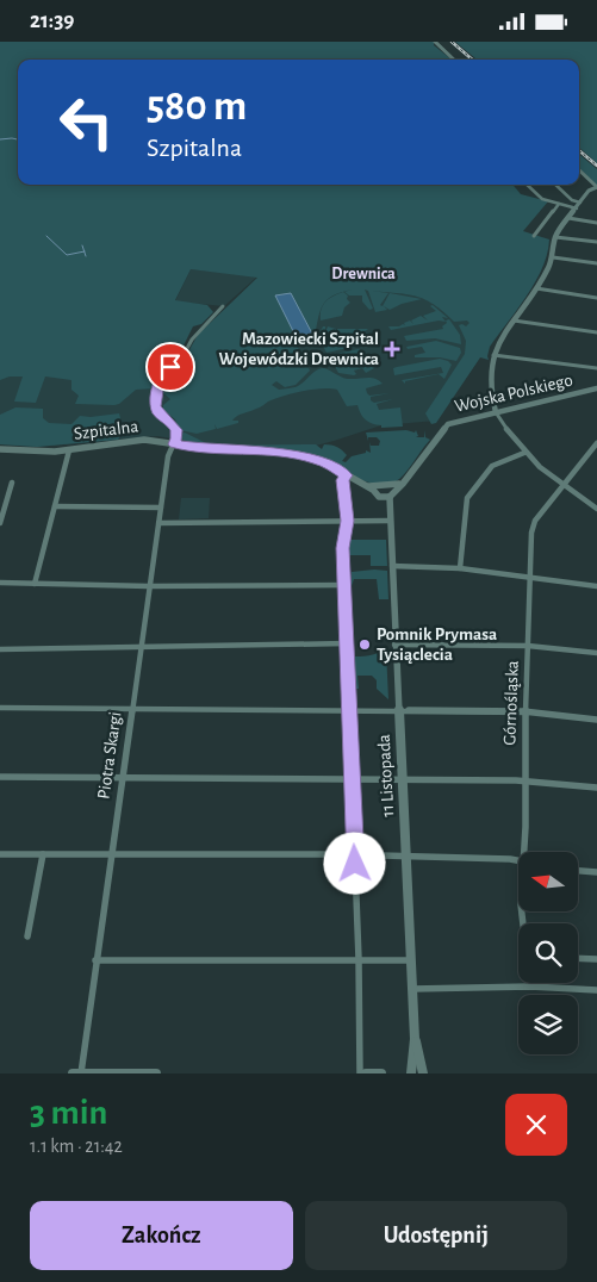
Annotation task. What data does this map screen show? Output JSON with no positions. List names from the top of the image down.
{
  "streets": {
    "street": [
      "Wojska Polskiego",
      "Szpitalna",
      "Górnośląska",
      "Piotra Skargi",
      "11 Listopada"
    ]
  },
  "crossings": [
    ["Wojska Polskiego", "Szpitalna"],
    ["Wojska Polskiego", "11 Listopada"],
    ["Szpitalna", "Piotra Skargi"],
    ["Szpitalna", "11 Listopada"]
  ],
  "districts": ["Drewnica"],
  "places": {
    "health": ["Mazowiecki Szpital Wojewódzki Drewnica"],
    "other": ["Pomnik Prymasa Tysiąclecia"]
  },
  "north": "left",
  "page": {
    "status": "21:39",
    "turn": ["580 m", "Szpitalna"],
    "heading": ["3 min", "1.1 km · 21:42"],
    "buttons": ["Zakończ", "Udostępnij"]
  }
}
